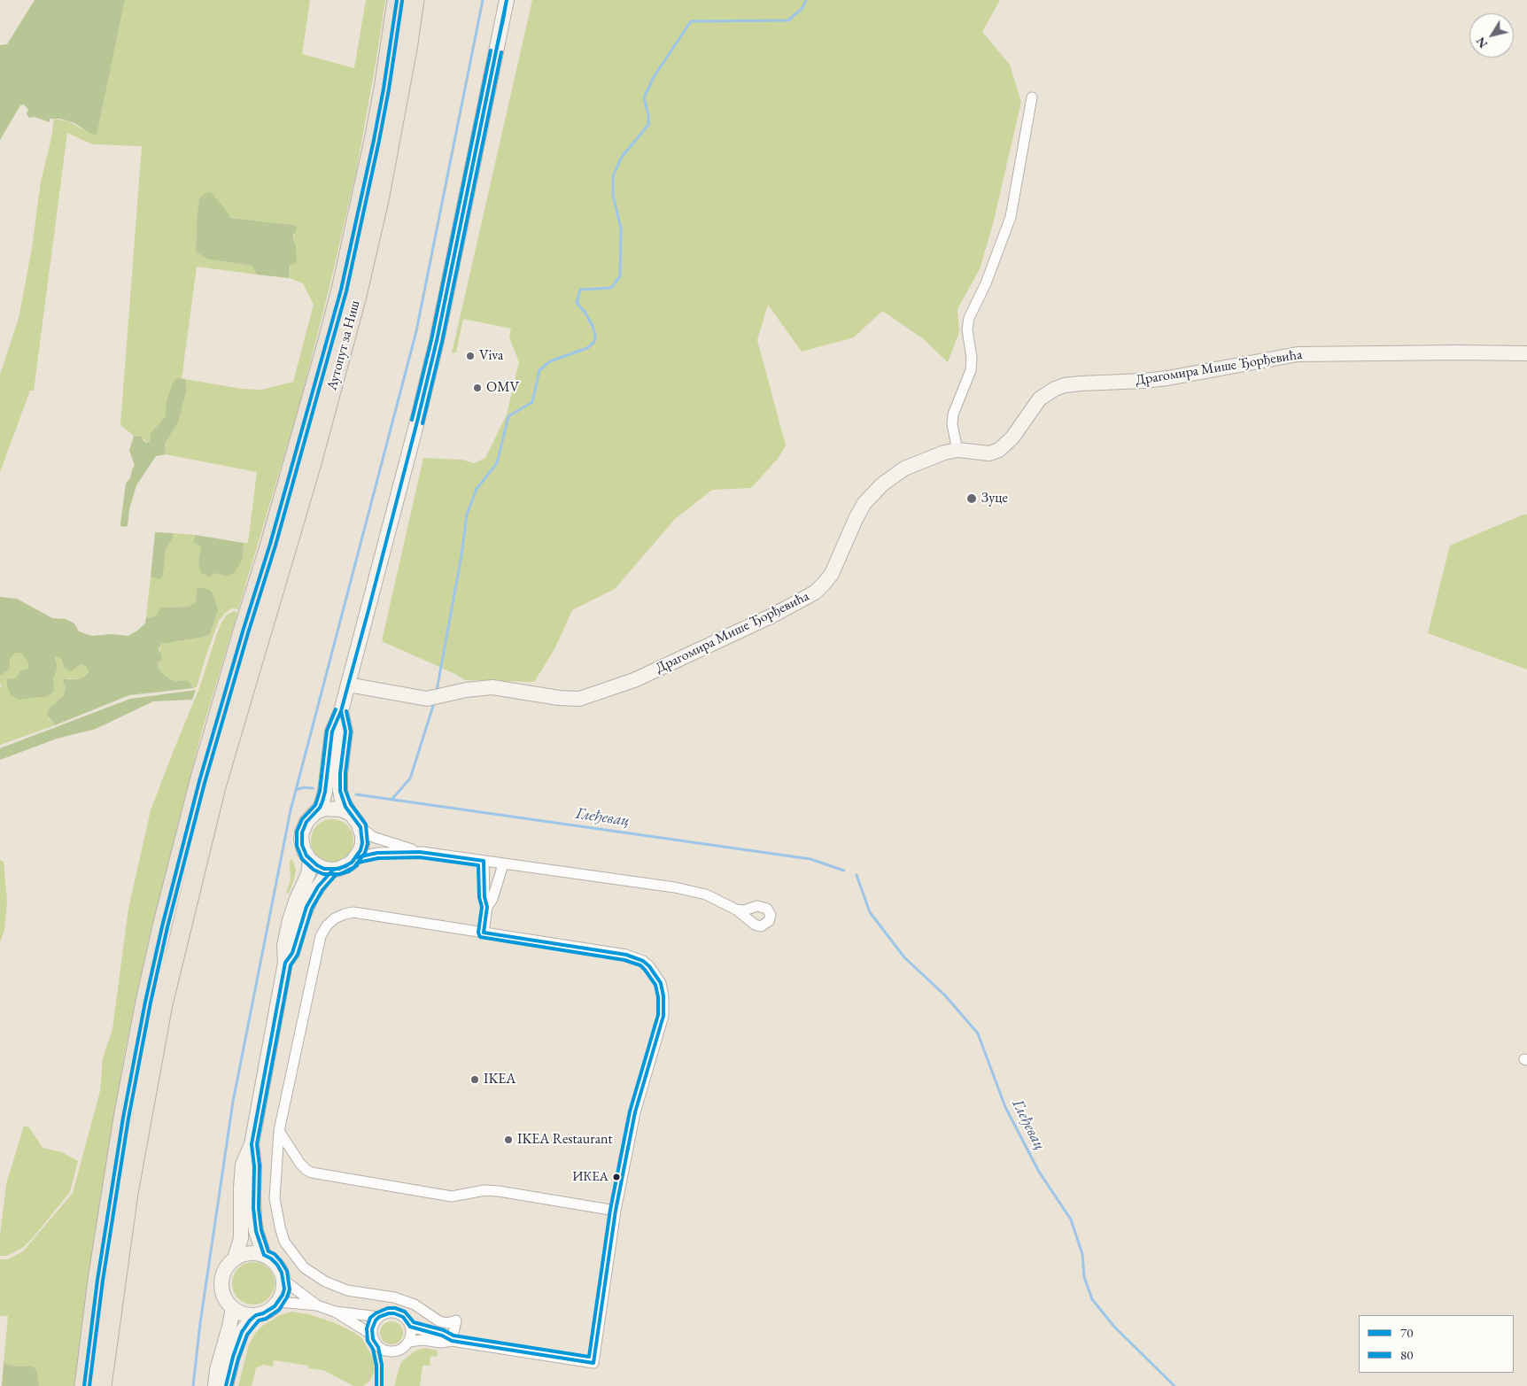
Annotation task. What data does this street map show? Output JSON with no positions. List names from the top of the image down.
{
  "streets": {
    "highway": ["Аутопут за Ниш"],
    "street": ["Драгомира Мише Ђорђевића"]
  },
  "water": ["Глеђевац"],
  "places": [
    "Viva",
    "OMV",
    "Зуце",
    "IKEA",
    "IKEA Restaurant",
    "ИКЕА"
  ],
  "lines": ["transit line 70", "transit line 80"],
  "legend": ["70", "80"],
  "north": "bottom left"
}
